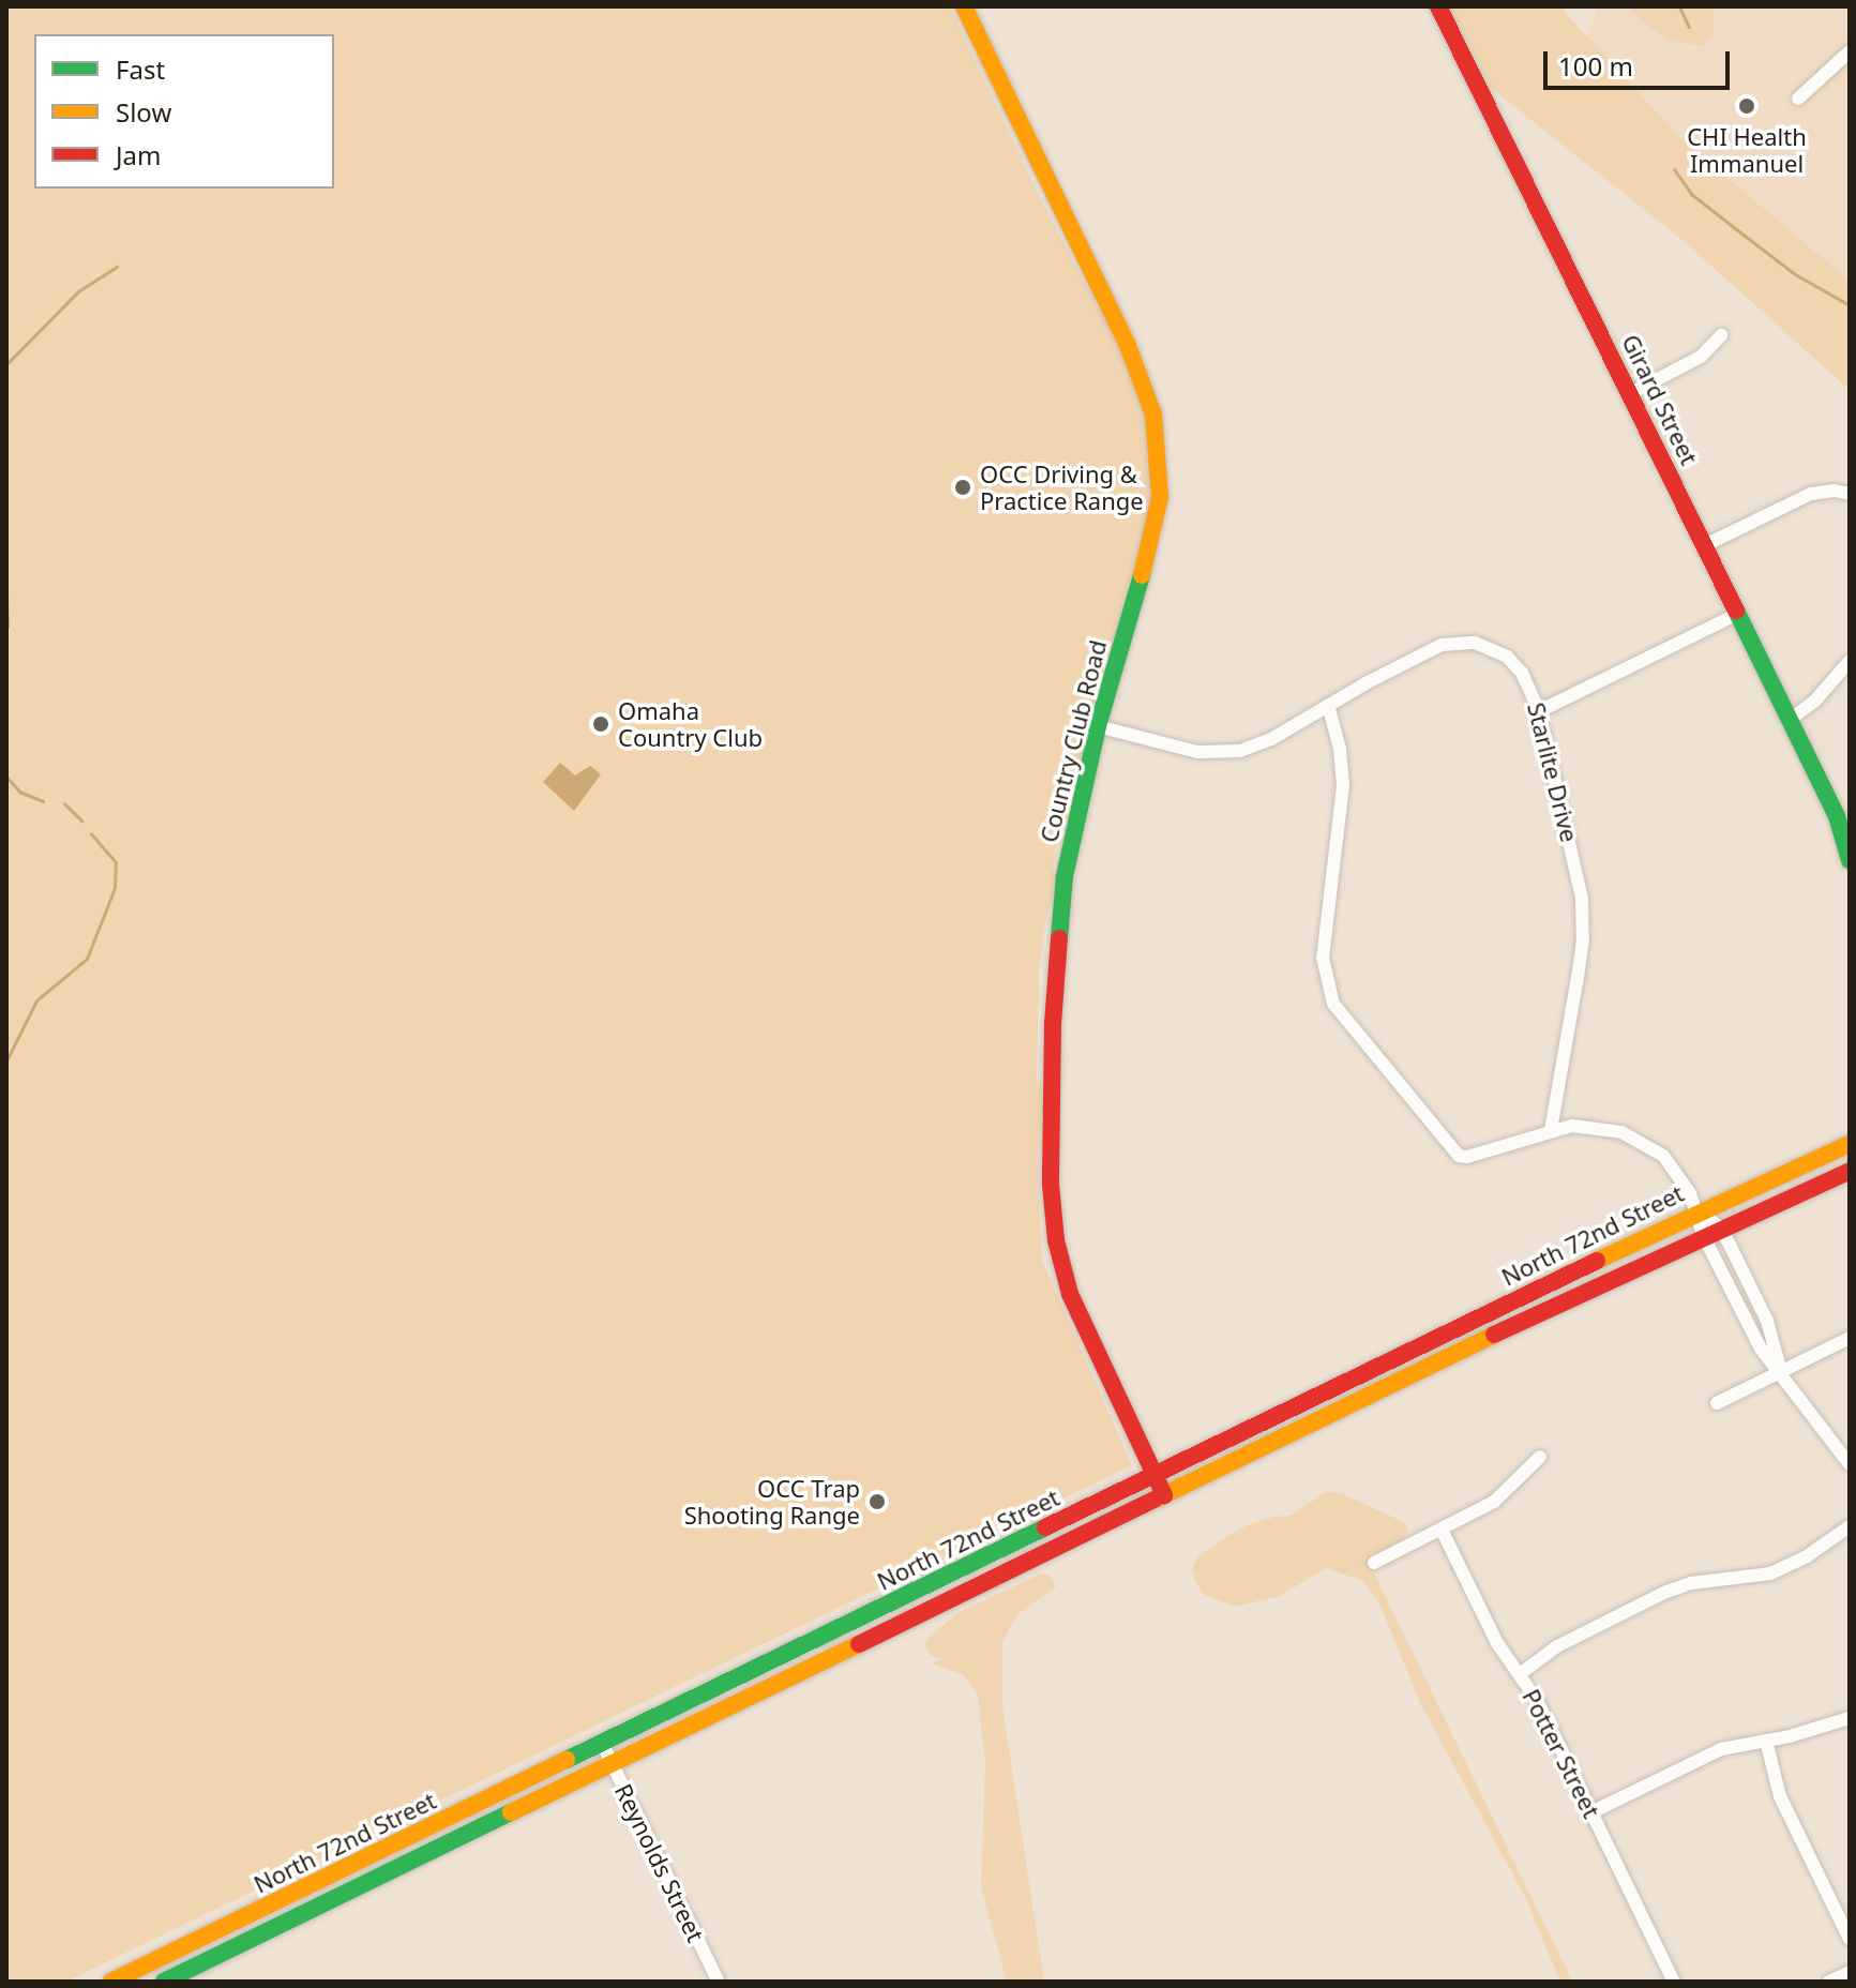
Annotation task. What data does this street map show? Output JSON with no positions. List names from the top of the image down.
{
  "streets": {
    "main road": ["Girard Street", "Country Club Road", "North 72nd Street"],
    "street": ["Starlite Drive", "Potter Street", "Reynolds Street"]
  },
  "crossings": [
    ["Country Club Road", "Starlite Drive"],
    ["Country Club Road", "North 72nd Street"],
    ["North 72nd Street", "Reynolds Street"]
  ],
  "places": [
    "CHI Health Immanuel",
    "OCC Driving & Practice Range",
    "Omaha Country Club",
    "OCC Trap Shooting Range"
  ],
  "legend": ["Fast", "Slow", "Jam"],
  "scale_bar": "100 m"
}
